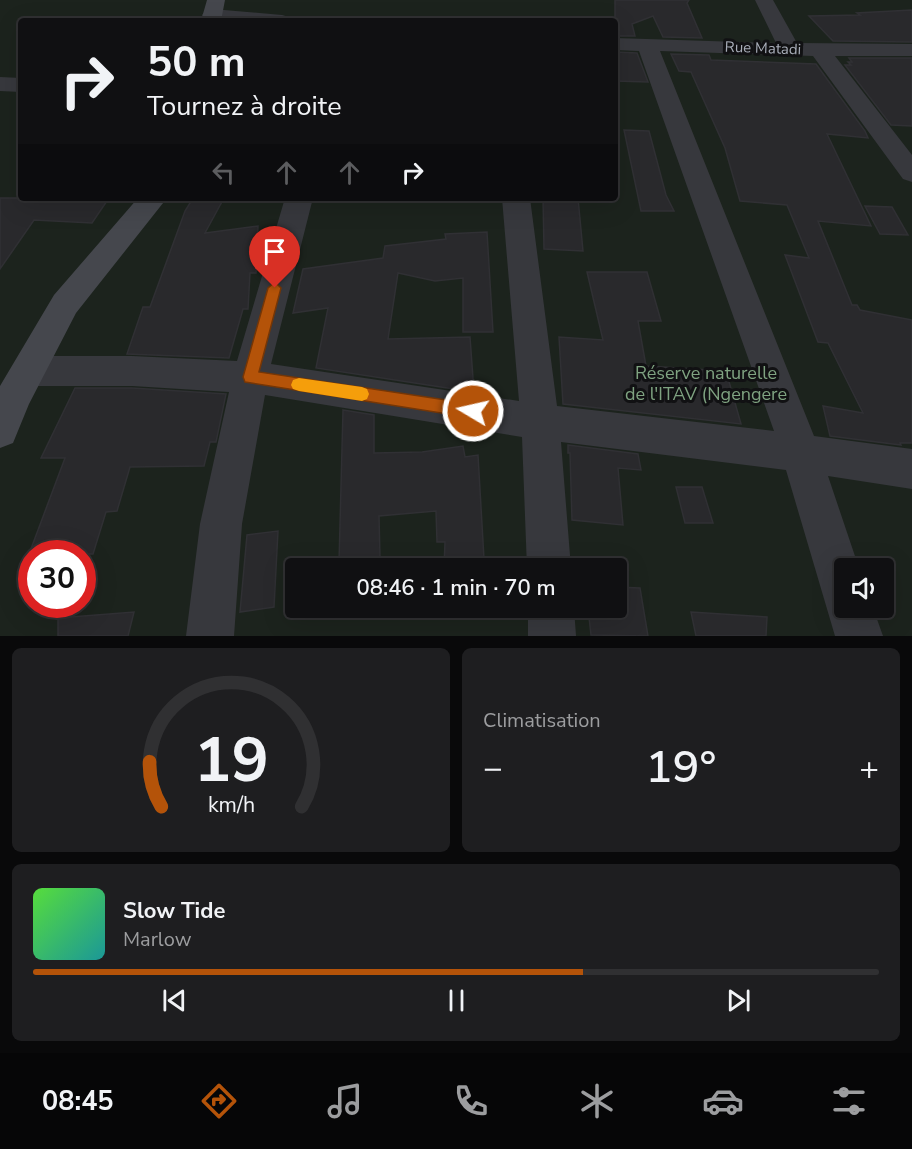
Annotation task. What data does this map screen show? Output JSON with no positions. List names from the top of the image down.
{
  "streets": {
    "street": ["Rue Matadi"]
  },
  "parks": ["Réserve naturelle de l'ITAV (Ngengere"],
  "page": {
    "turn": ["50 m", "Tournez à droite"],
    "limit": "30",
    "trip": "08:46 · 1 min · 70 m",
    "tile": "Climatisation",
    "heat": ["−", "19°", "+"],
    "song": ["Slow Tide", "Marlow"],
    "tabs": "08:45",
    "gauge": ["19", "km/h"]
  }
}
